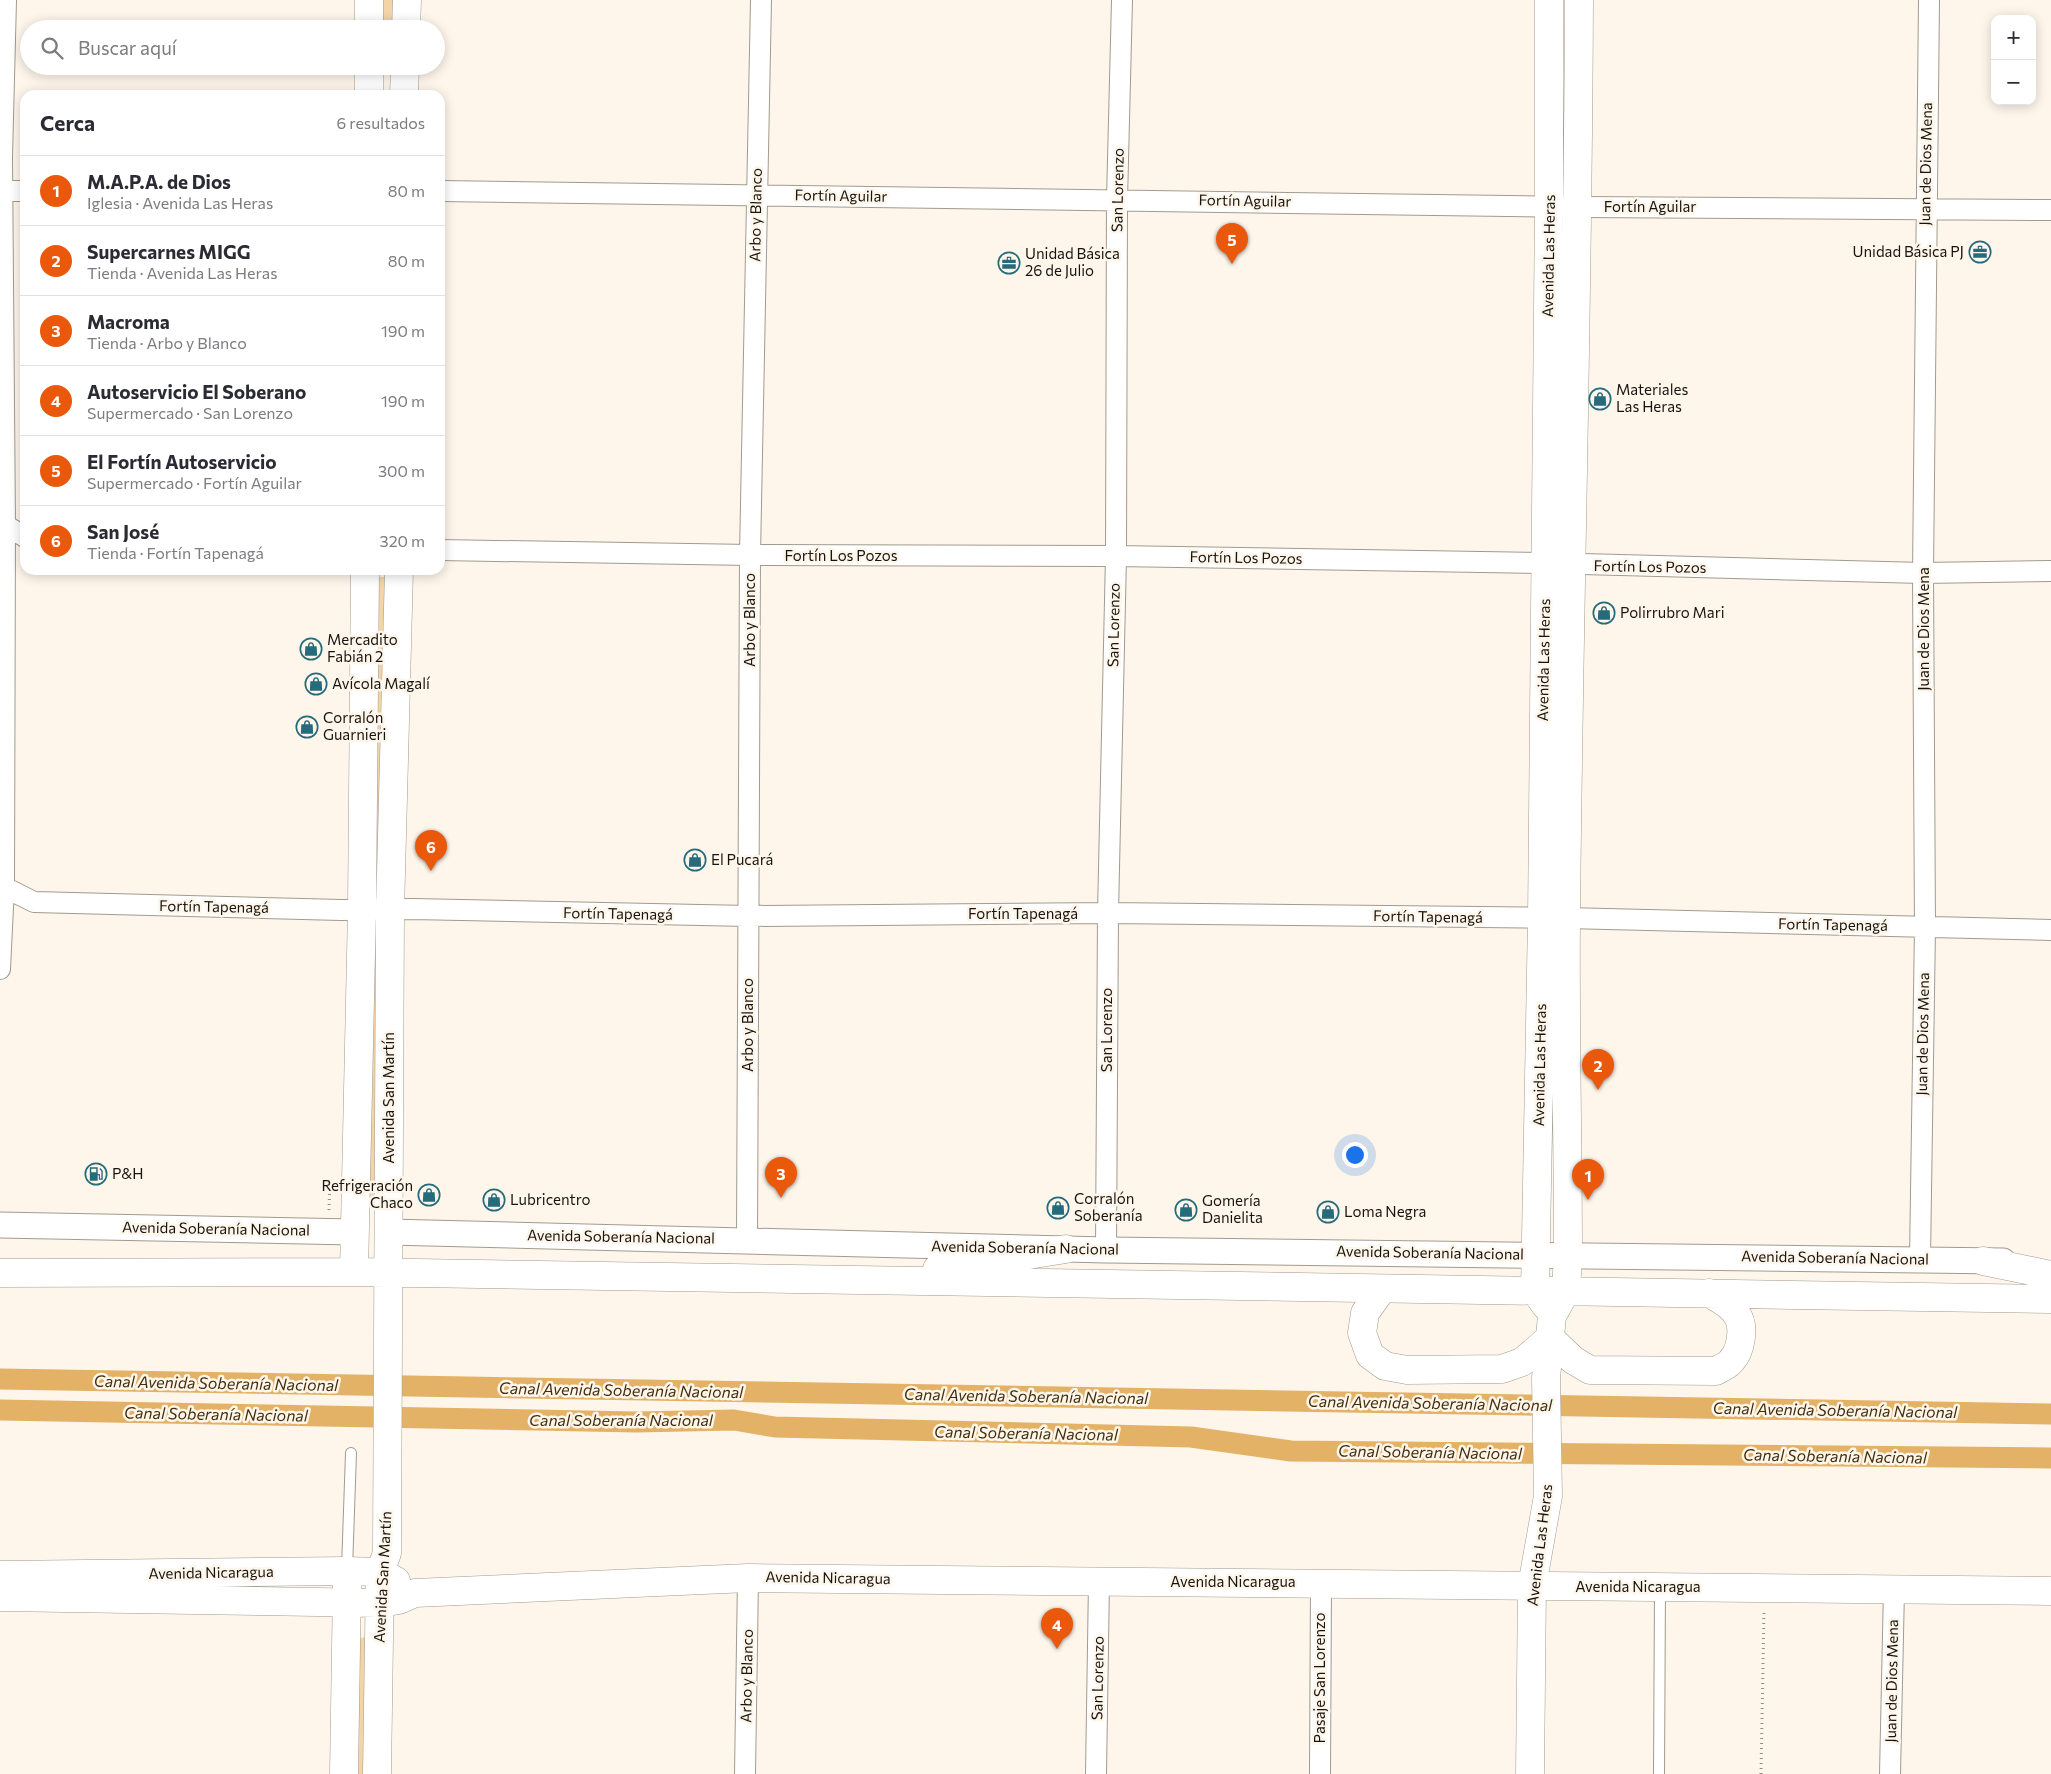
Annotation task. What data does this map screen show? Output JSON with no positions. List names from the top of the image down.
{
  "streets": {
    "main road": [
      "Avenida Las Heras",
      "Avenida San Martín",
      "Avenida Soberanía Nacional",
      "Avenida Nicaragua"
    ],
    "street": [
      "Juan de Dios Mena",
      "San Lorenzo",
      "Fortín Aguilar",
      "Arbo y Blanco",
      "Fortín Los Pozos",
      "Fortín Tapenagá",
      "Pasaje San Lorenzo"
    ]
  },
  "crossings": [
    ["Juan de Dios Mena", "Fortín Aguilar"],
    ["Juan de Dios Mena", "Fortín Los Pozos"],
    ["Juan de Dios Mena", "Fortín Tapenagá"],
    ["Juan de Dios Mena", "Avenida Soberanía Nacional"],
    ["Juan de Dios Mena", "Avenida Nicaragua"],
    ["San Lorenzo", "Fortín Aguilar"],
    ["San Lorenzo", "Fortín Los Pozos"],
    ["San Lorenzo", "Fortín Tapenagá"],
    ["San Lorenzo", "Avenida Soberanía Nacional"],
    ["San Lorenzo", "Avenida Nicaragua"],
    ["Fortín Aguilar", "Arbo y Blanco"],
    ["Fortín Aguilar", "Avenida Las Heras"],
    ["Arbo y Blanco", "Fortín Los Pozos"],
    ["Arbo y Blanco", "Fortín Tapenagá"],
    ["Arbo y Blanco", "Avenida Soberanía Nacional"],
    ["Arbo y Blanco", "Avenida Nicaragua"],
    ["Avenida Las Heras", "Fortín Los Pozos"],
    ["Avenida Las Heras", "Fortín Tapenagá"],
    ["Avenida Las Heras", "Avenida Soberanía Nacional"],
    ["Avenida Las Heras", "Avenida Nicaragua"],
    ["Fortín Tapenagá", "Avenida San Martín"],
    ["Avenida San Martín", "Avenida Soberanía Nacional"],
    ["Avenida San Martín", "Avenida Nicaragua"],
    ["Avenida Nicaragua", "Pasaje San Lorenzo"]
  ],
  "water": ["Canal Avenida Soberanía Nacional", "Canal Soberanía Nacional"],
  "places": {
    "office": ["Unidad Básica PJ", "Unidad Básica 26 de Julio"],
    "shop": [
      "Materiales Las Heras",
      "Polirrubro Mari",
      "Mercadito Fabián 2",
      "Avícola Magalí",
      "Corralón Guarnieri",
      "El Pucará",
      "Refrigeración Chaco",
      "Lubricentro",
      "Corralón Soberanía",
      "Gomería Danielita",
      "Loma Negra"
    ],
    "fuel station": ["P&H"]
  },
  "page": {
    "map_buttons": ["+", "−"],
    "search": "Buscar aquí",
    "heading": ["Cerca", "6 resultados"],
    "list": [
      {
        "mark": "1",
        "name": "M.A.P.A. de Dios",
        "note": "Iglesia · Avenida Las Heras",
        "value": "80 m"
      },
      {
        "mark": "2",
        "name": "Supercarnes MIGG",
        "note": "Tienda · Avenida Las Heras",
        "value": "80 m"
      },
      {
        "mark": "3",
        "name": "Macroma",
        "note": "Tienda · Arbo y Blanco",
        "value": "190 m"
      },
      {
        "mark": "4",
        "name": "Autoservicio El Soberano",
        "note": "Supermercado · San Lorenzo",
        "value": "190 m"
      },
      {
        "mark": "5",
        "name": "El Fortín Autoservicio",
        "note": "Supermercado · Fortín Aguilar",
        "value": "300 m"
      },
      {
        "mark": "6",
        "name": "San José",
        "note": "Tienda · Fortín Tapenagá",
        "value": "320 m"
      }
    ],
    "pins": [
      "5",
      "6",
      "2",
      "3",
      "1",
      "4"
    ]
  }
}
